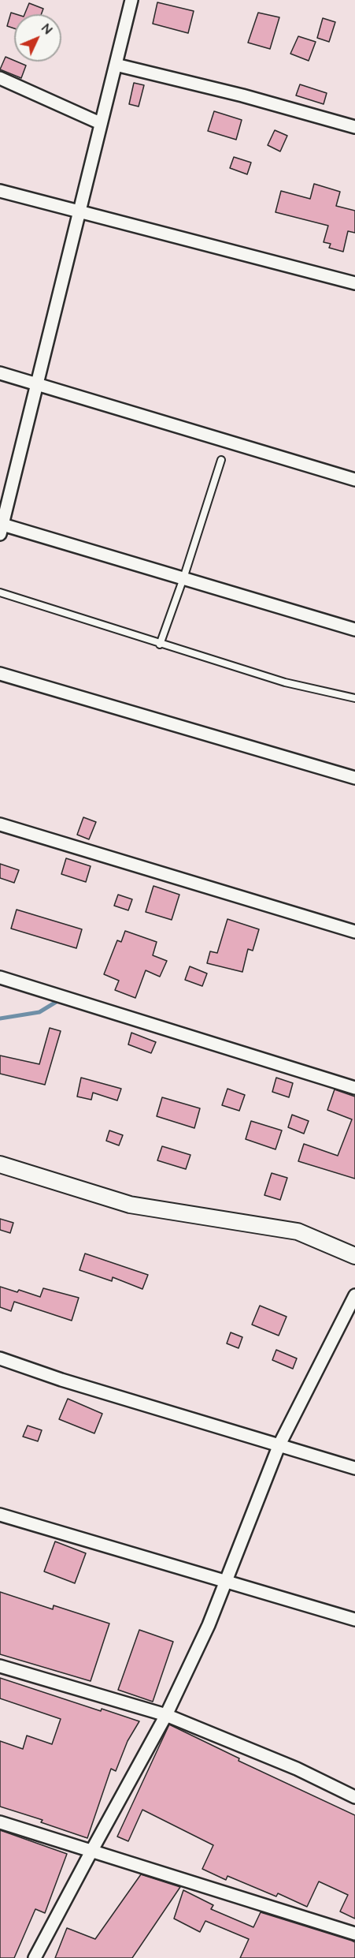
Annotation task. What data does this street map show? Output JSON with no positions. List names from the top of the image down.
{
  "north": "top right"
}
